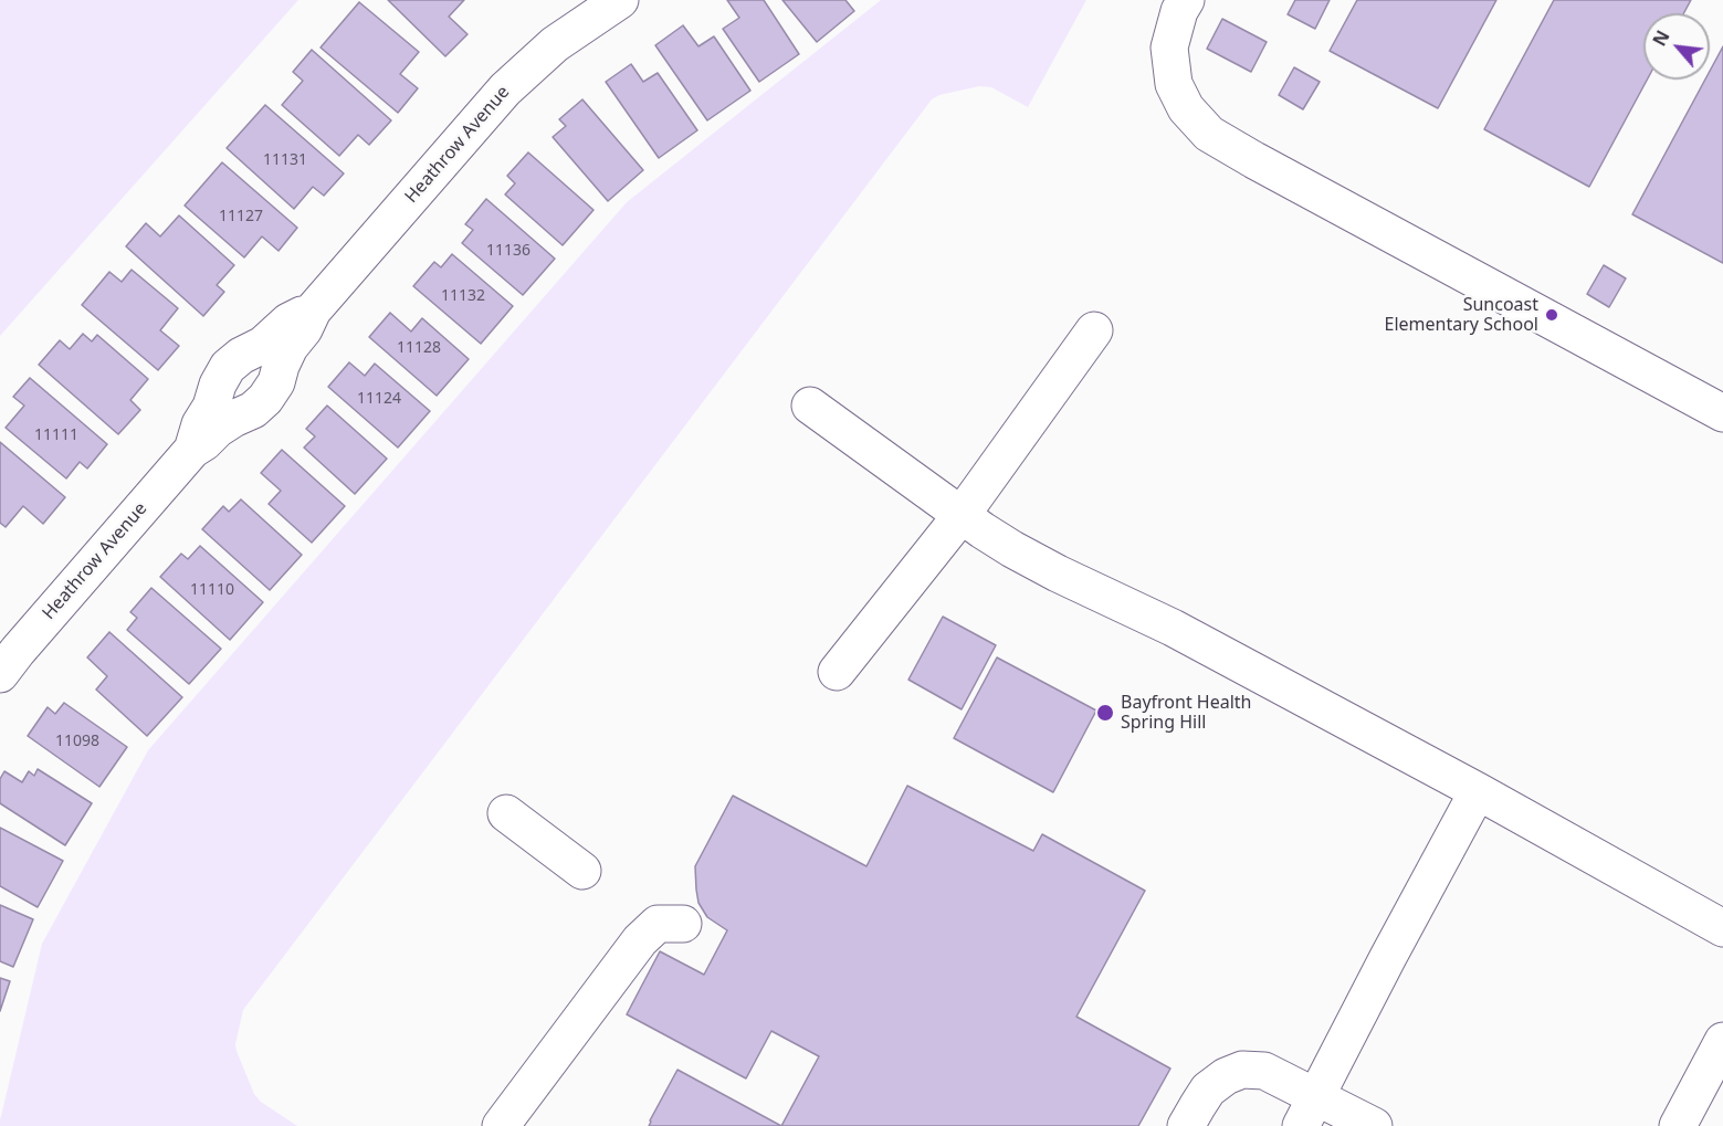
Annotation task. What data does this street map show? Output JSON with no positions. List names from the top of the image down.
{
  "streets": {
    "street": ["Heathrow Avenue"]
  },
  "places": ["Suncoast Elementary School", "Bayfront Health Spring Hill"],
  "house_numbers": [
    "11131",
    "11127",
    "11136",
    "11132",
    "11128",
    "11124",
    "11111",
    "11110",
    "11098"
  ],
  "north": "top left"
}
